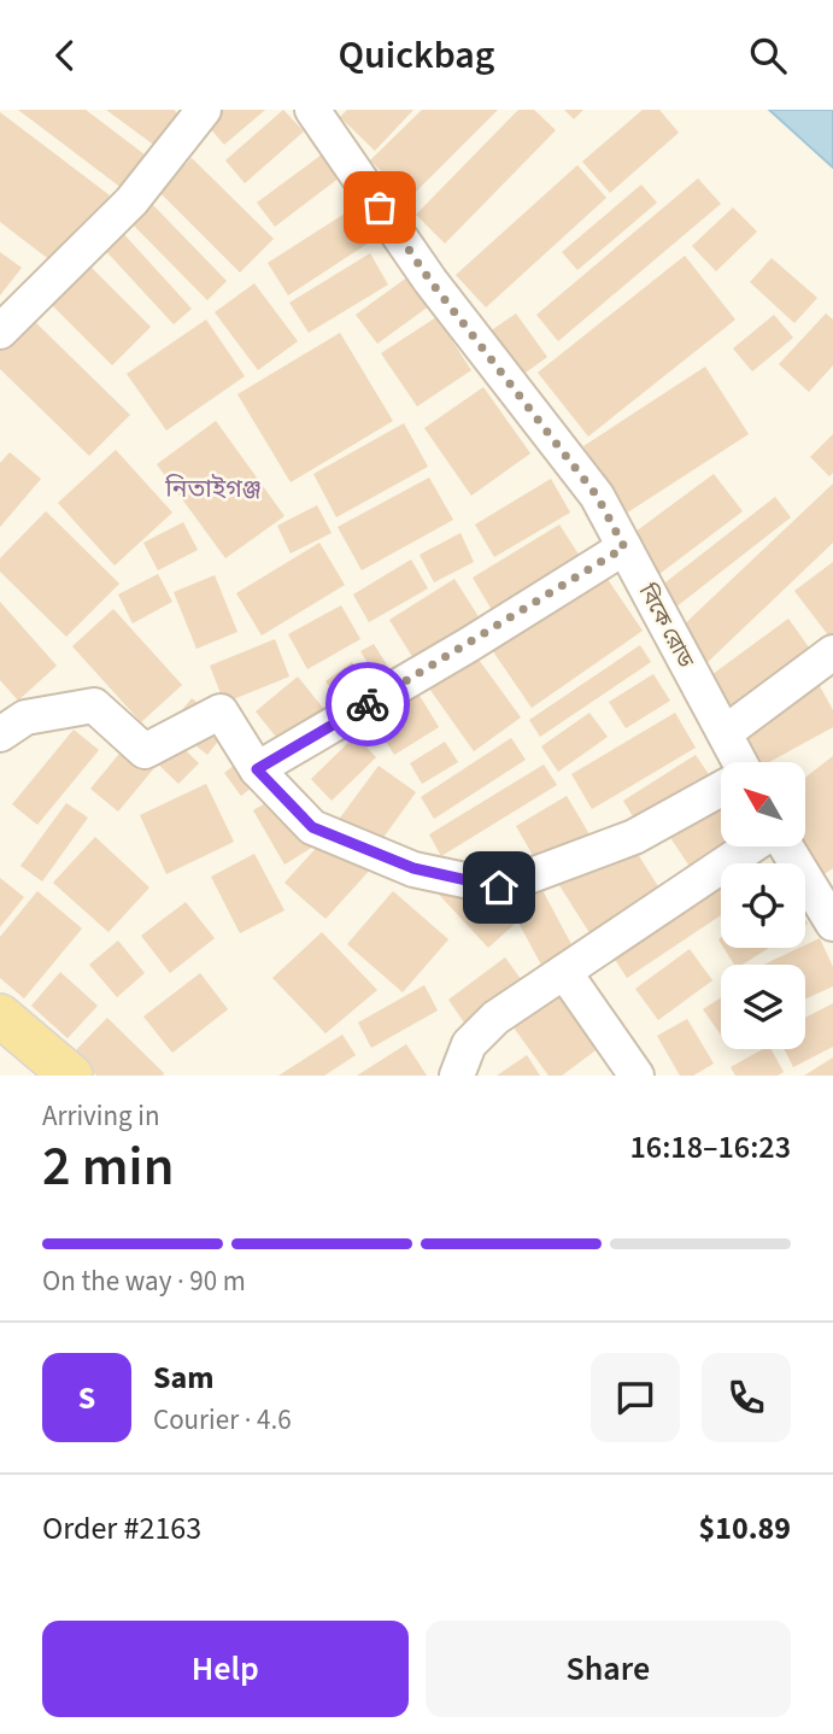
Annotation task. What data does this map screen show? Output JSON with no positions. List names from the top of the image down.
{
  "streets": {
    "street": ["বিকে রোড"]
  },
  "districts": ["নিতাইগঞ্জ"],
  "north": "top left",
  "page": {
    "header": "Quickbag",
    "heading": ["2 min", "Arriving in", "16:18–16:23"],
    "panel": [
      "Sam",
      "Courier · 4.6",
      "Order #2163",
      "$10.89"
    ],
    "bar": "On the way · 90 m",
    "round": "S",
    "buttons": ["Help", "Share"]
  }
}
